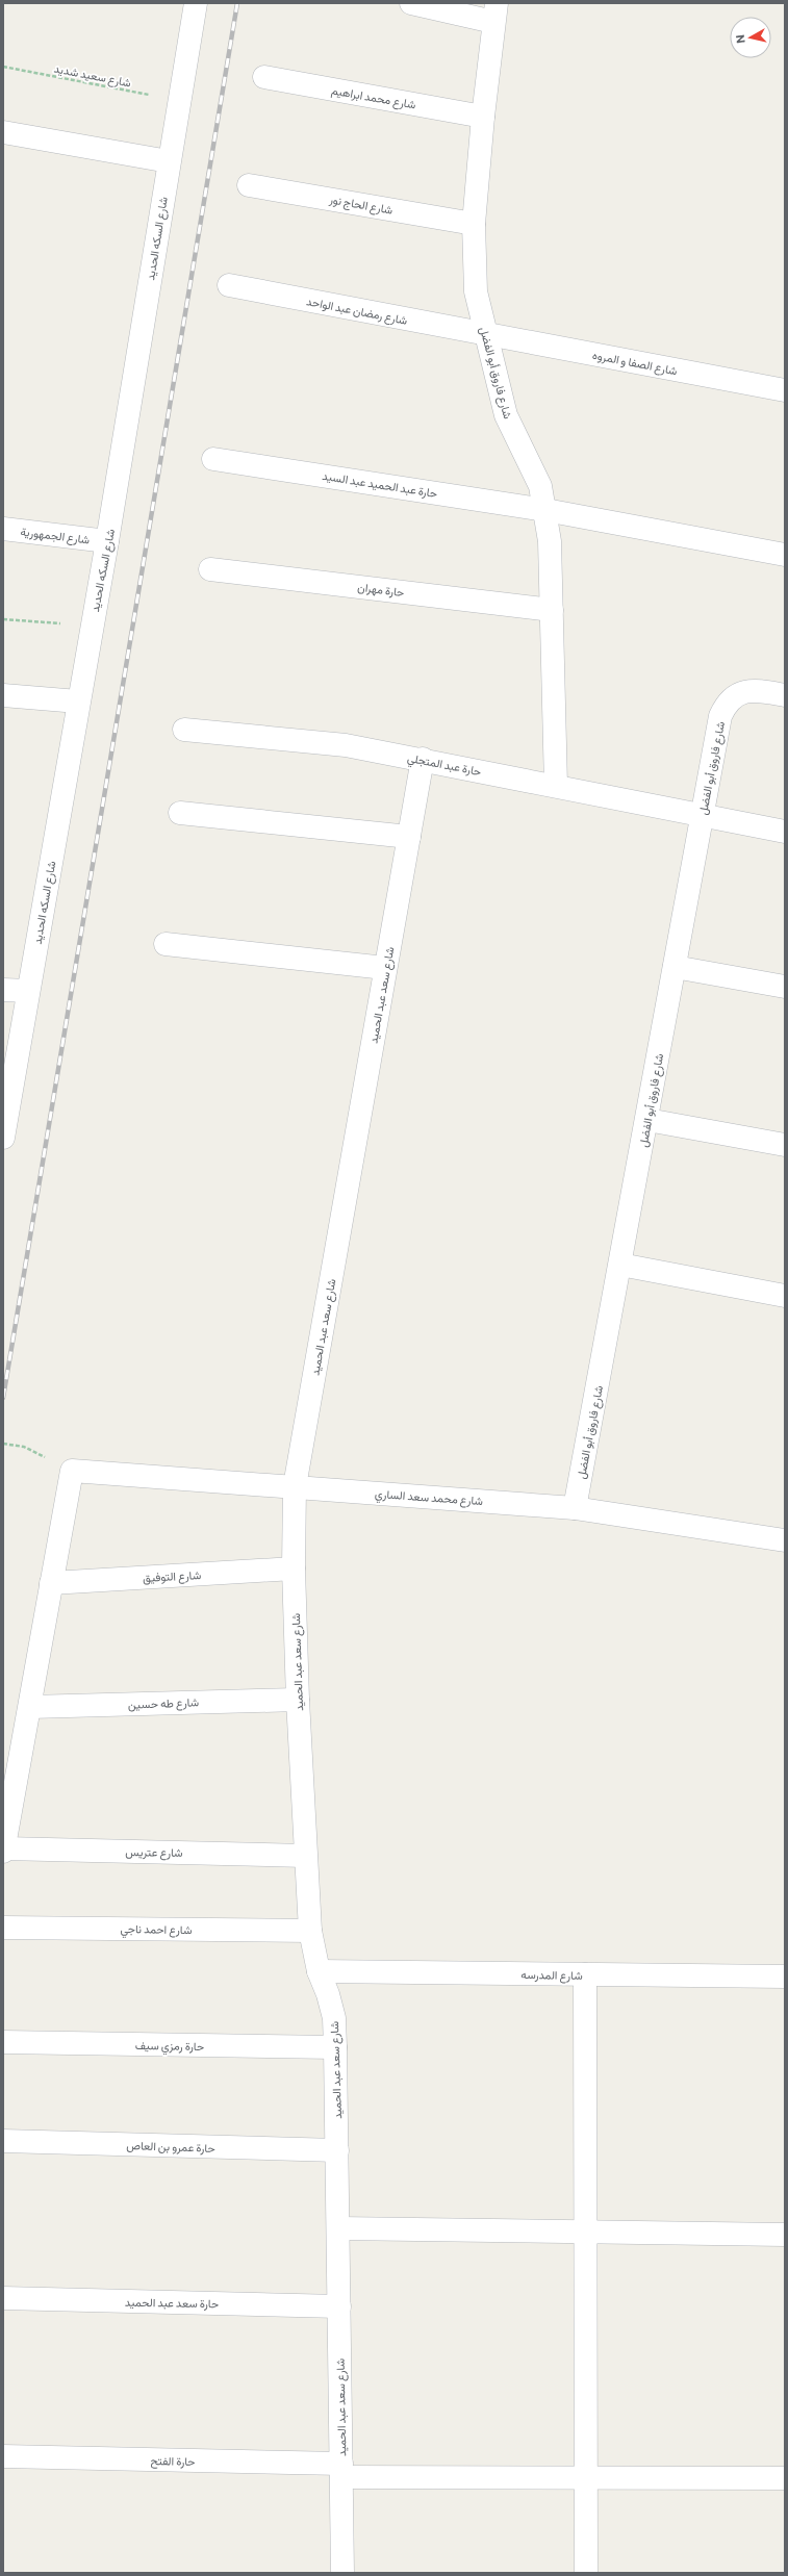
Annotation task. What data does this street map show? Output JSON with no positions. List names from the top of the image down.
{
  "streets": {
    "street": [
      "شارع محمد ابراهيم",
      "شارع الحاج نور",
      "شارع السكه الحديد",
      "شارع رمضان عبد الواحد",
      "شارع الصفا و المروه",
      "شارع فاروق أبو الفضل",
      "حارة عبد الحميد عبد السيد",
      "شارع الجمهورية",
      "حارة مهران",
      "حارة عبد المتجلي",
      "شارع سعد عبد الحميد",
      "شارع محمد سعد الساري",
      "شارع التوفيق",
      "شارع طه حسين",
      "شارع عتريس",
      "شارع احمد ناجي",
      "شارع المدرسه",
      "حارة رمزي سيف",
      "حارة عمرو بن العاص",
      "حارة سعد عبد الحميد",
      "حارة الفتح"
    ],
    "path": ["شارع سعيد شديد"]
  },
  "crossings": [
    ["شارع سعيد شديد", "شارع السكه الحديد"],
    ["شارع محمد ابراهيم", "شارع فاروق أبو الفضل"],
    ["شارع الحاج نور", "شارع فاروق أبو الفضل"],
    ["شارع السكه الحديد", "شارع الجمهورية"],
    ["شارع رمضان عبد الواحد", "شارع الصفا و المروه"],
    ["شارع رمضان عبد الواحد", "شارع فاروق أبو الفضل"],
    ["شارع الصفا و المروه", "شارع فاروق أبو الفضل"],
    ["شارع فاروق أبو الفضل", "حارة عبد الحميد عبد السيد"],
    ["شارع فاروق أبو الفضل", "حارة مهران"],
    ["شارع فاروق أبو الفضل", "حارة عبد المتجلي"],
    ["شارع فاروق أبو الفضل", "شارع محمد سعد الساري"],
    ["حارة عبد المتجلي", "شارع سعد عبد الحميد"],
    ["شارع سعد عبد الحميد", "شارع محمد سعد الساري"],
    ["شارع سعد عبد الحميد", "شارع التوفيق"],
    ["شارع سعد عبد الحميد", "شارع طه حسين"],
    ["شارع سعد عبد الحميد", "شارع عتريس"],
    ["شارع سعد عبد الحميد", "شارع احمد ناجي"],
    ["شارع سعد عبد الحميد", "شارع المدرسه"],
    ["شارع سعد عبد الحميد", "حارة رمزي سيف"],
    ["شارع سعد عبد الحميد", "حارة عمرو بن العاص"],
    ["شارع سعد عبد الحميد", "حارة سعد عبد الحميد"],
    ["شارع سعد عبد الحميد", "حارة الفتح"],
    ["شارع محمد سعد الساري", "شارع التوفيق"]
  ],
  "north": "left"
}
